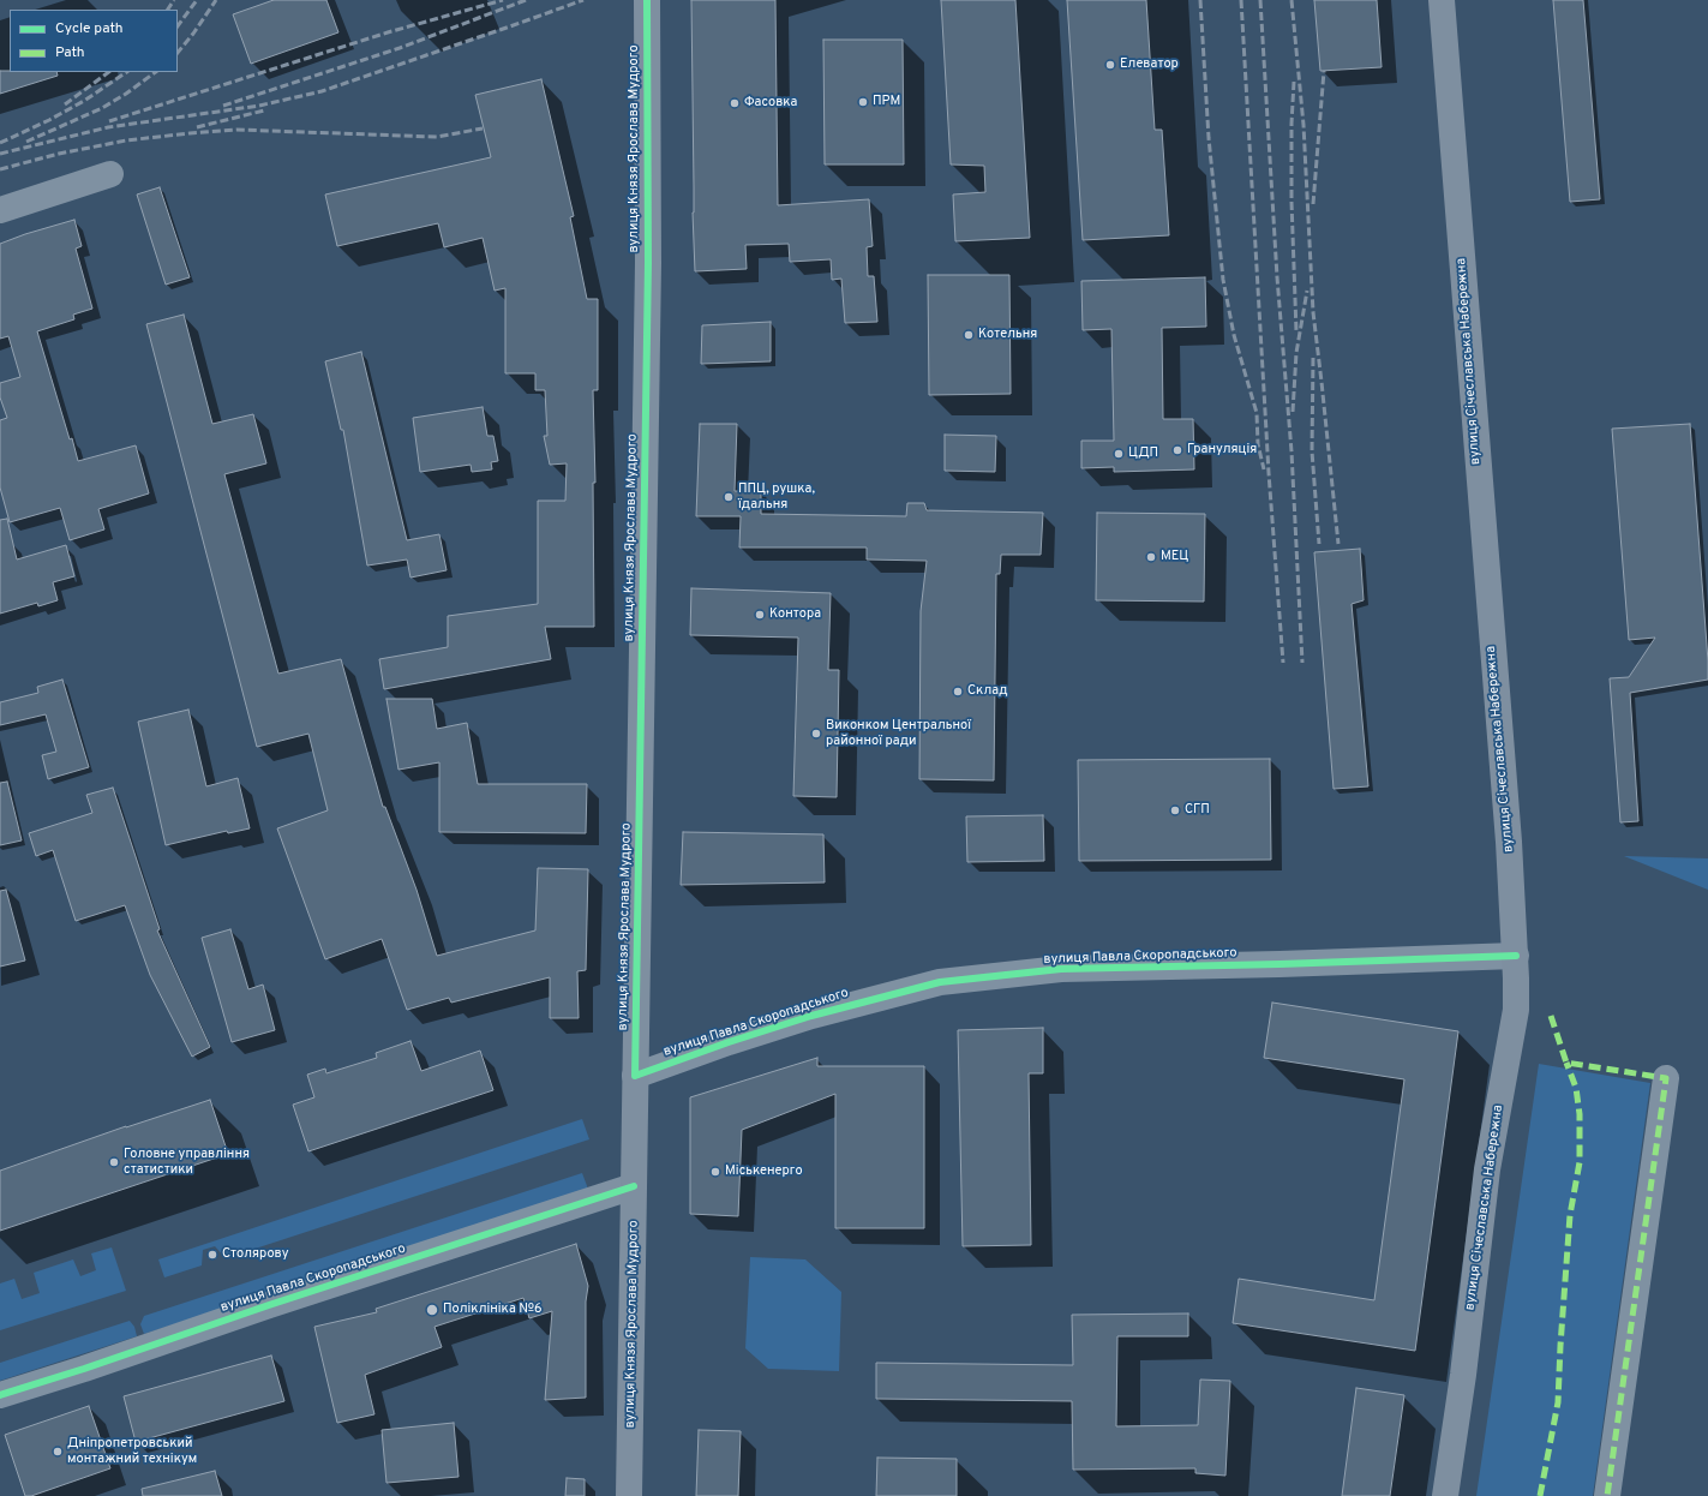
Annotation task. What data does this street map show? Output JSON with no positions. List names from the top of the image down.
{
  "streets": {
    "main road": ["вулиця Князя Ярослава Мудрого", "вулиця Січеславська Набережна"],
    "street": ["вулиця Павла Скоропадського"]
  },
  "crossings": [
    ["вулиця Князя Ярослава Мудрого", "вулиця Павла Скоропадського"],
    ["вулиця Січеславська Набережна", "вулиця Павла Скоропадського"]
  ],
  "places": [
    "Елеватор",
    "ПРМ",
    "Фасовка",
    "Котельня",
    "Грануляція",
    "ЦДП",
    "ППЦ, рушка, їдальня",
    "МЕЦ",
    "Контора",
    "Склад",
    "Виконком Центральної районної ради",
    "СГП",
    "Головне управління статистики",
    "Міськенерго",
    "Столярову",
    "Поліклініка №6",
    "Дніпропетровський монтажний технікум"
  ],
  "legend": ["Cycle path", "Path"]
}
